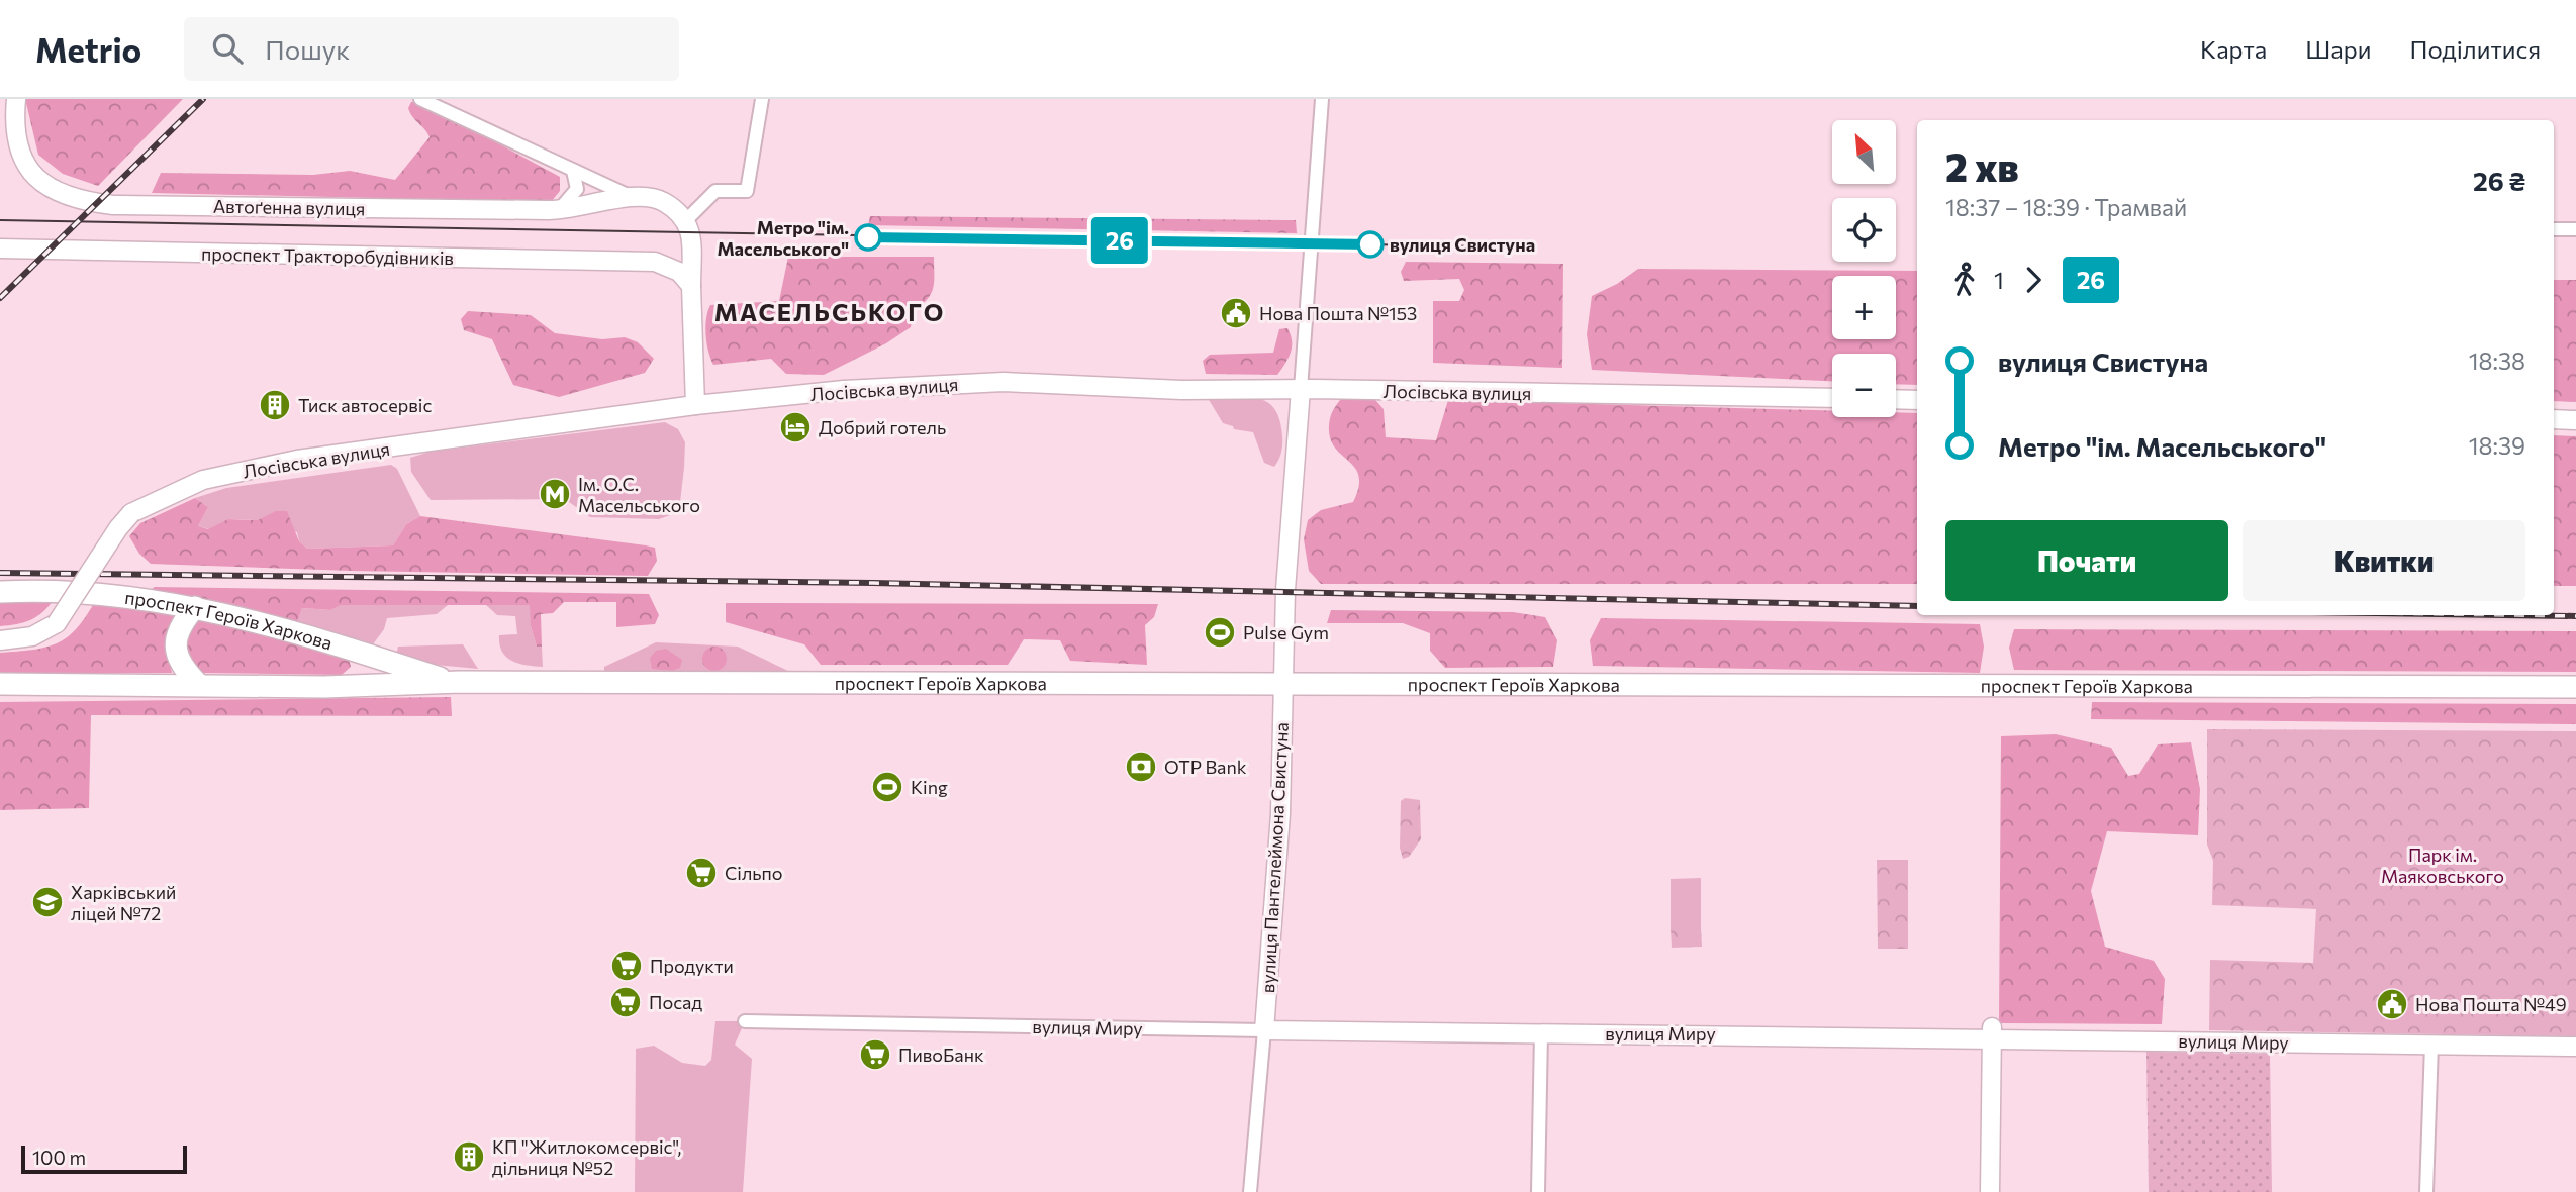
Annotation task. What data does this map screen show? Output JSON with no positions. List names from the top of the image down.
{
  "streets": {
    "main road": [
      "Автоґенна вулиця",
      "проспект Тракторобудівників",
      "Лосівська вулиця",
      "проспект Героїв Харкова",
      "вулиця Пантелеймона Свистуна",
      "вулиця Миру"
    ]
  },
  "crossings": [
    ["Лосівська вулиця", "вулиця Пантелеймона Свистуна"],
    ["проспект Героїв Харкова", "вулиця Пантелеймона Свистуна"],
    ["вулиця Пантелеймона Свистуна", "вулиця Миру"]
  ],
  "districts": ["МАСЕЛЬСЬКОГО"],
  "parks": ["Парк ім. Маяковського"],
  "places": {
    "other": ["Метро \"ім. Масельського\"", "вулиця Свистуна"],
    "public building": ["Нова Пошта №153", "Нова Пошта №49"],
    "building": ["Тиск автосервіс", "КП \"Житлокомсервіс\", дільниця №52"],
    "hotel": ["Добрий готель"],
    "metro station": ["Ім. О.С. Масельського"],
    "sports": ["Pulse Gym", "King"],
    "bank": ["OTP Bank"],
    "supermarket": [
      "Сільпо",
      "Продукти",
      "Посад",
      "ПивоБанк"
    ],
    "school or university": ["Харківський ліцей №72"]
  },
  "lines": ["tram line 26"],
  "scale_bar": "100 m",
  "north": "top left",
  "page": {
    "header": "Metrio",
    "search": "Пошук",
    "nav": ["Карта", "Шари", "Поділитися"],
    "on_map": "26",
    "map_buttons": ["+", "−"],
    "heading": ["2 хв", "18:37 – 18:39 · Трамвай", "26 ₴"],
    "legs": ["1", "26"],
    "list": [
      {
        "name": "вулиця Свистуна",
        "value": "18:38"
      },
      {
        "name": "Метро \"ім. Масельського\"",
        "value": "18:39"
      }
    ],
    "buttons": ["Почати", "Квитки"],
    "scale": "100 m"
  }
}
